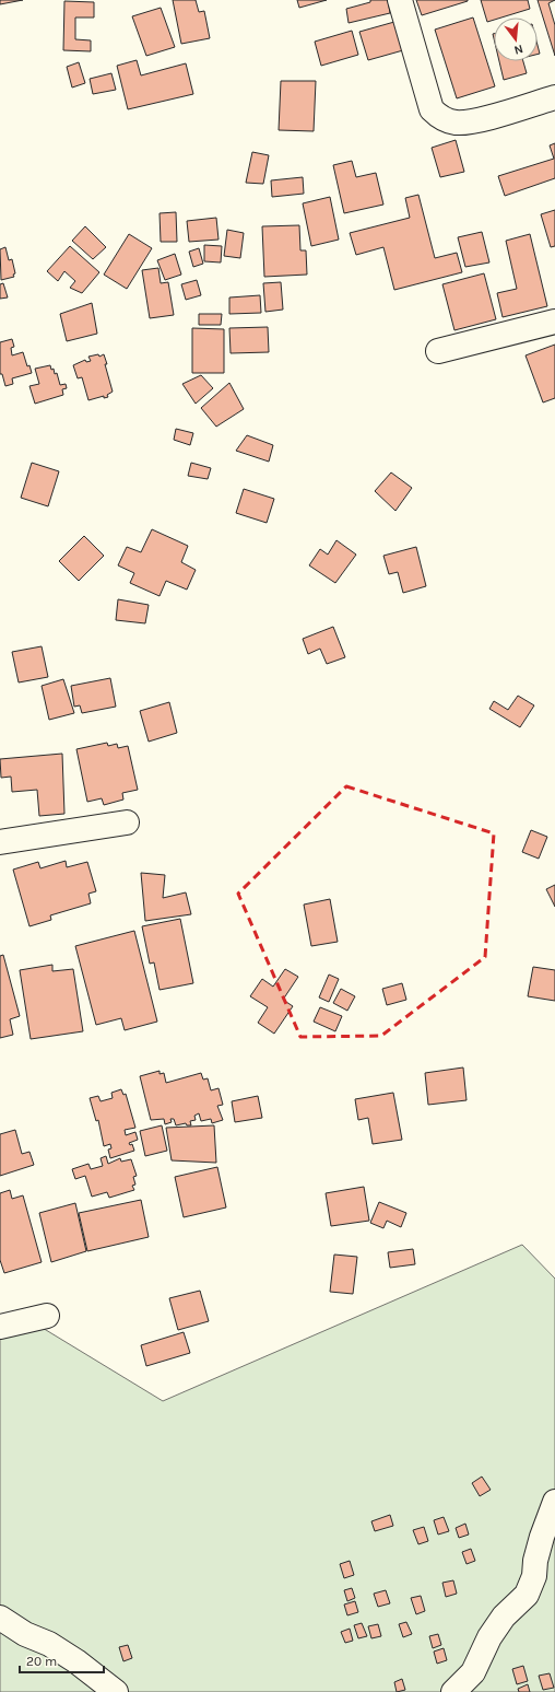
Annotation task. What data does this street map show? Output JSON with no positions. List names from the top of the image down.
{
  "scale_bar": "20 m",
  "north": "bottom"
}
